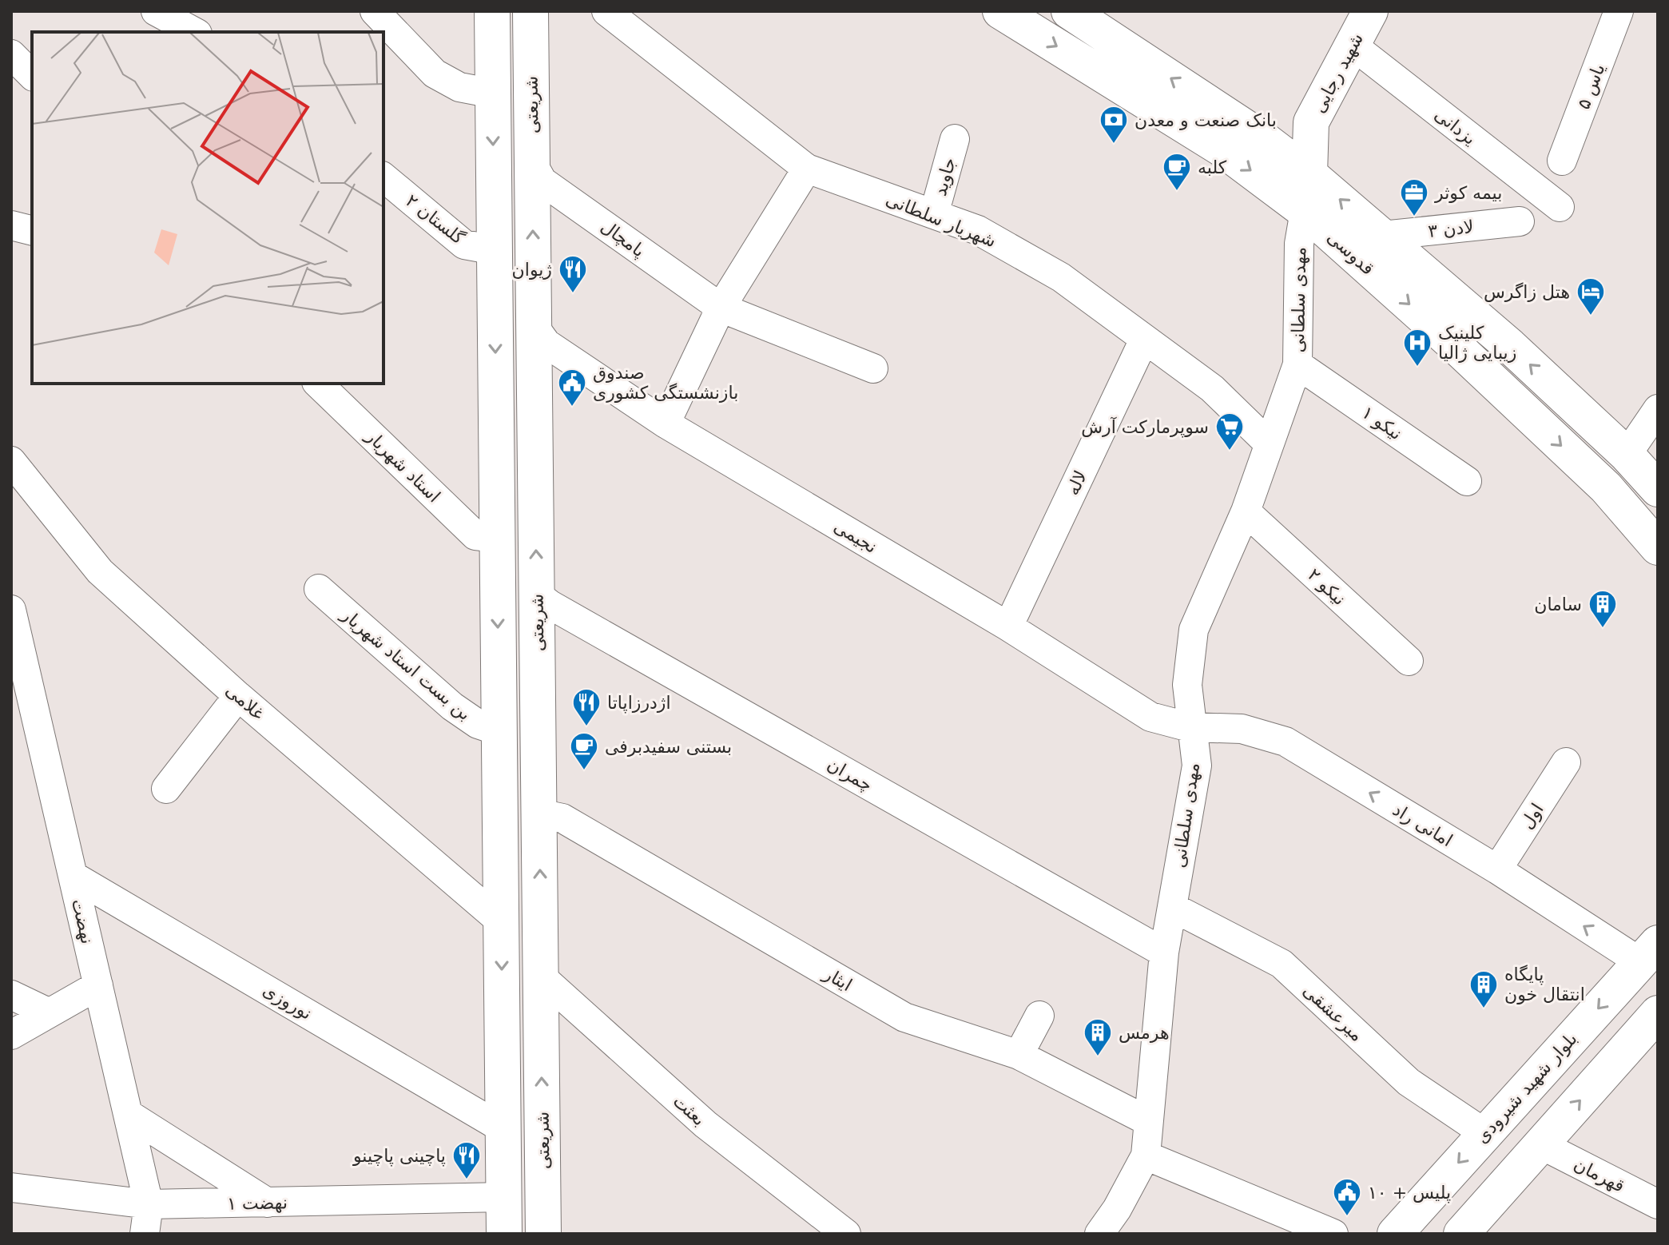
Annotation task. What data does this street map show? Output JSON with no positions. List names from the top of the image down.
{
  "streets": {
    "main road": [
      "شهید رجایی",
      "شریعتی",
      "قدوسی",
      "بلوار شهید شیرودی"
    ],
    "street": [
      "یاس ۵",
      "یزدانی",
      "جاوید",
      "گلستان ۲",
      "شهریار سلطانی",
      "لادن ۳",
      "پامچال",
      "مهدی سلطانی",
      "نیکو ۱",
      "استاد شهریار",
      "لاله",
      "نجیمی",
      "نیکو ۲",
      "بن بست استاد شهریار",
      "غلامی",
      "چمران",
      "اول",
      "امانی راد",
      "نهضت",
      "ایثار",
      "نوروزی",
      "میرعشقی",
      "بعثت",
      "قهرمان",
      "نهضت ۱"
    ]
  },
  "crossings": [
    ["شهید رجایی", "یزدانی"],
    ["شهید رجایی", "قدوسی"],
    ["شریعتی", "پامچال"],
    ["شریعتی", "نجیمی"],
    ["شریعتی", "چمران"],
    ["شریعتی", "ایثار"],
    ["شریعتی", "بعثت"],
    ["جاوید", "شهریار سلطانی"],
    ["شهریار سلطانی", "مهدی سلطانی"],
    ["شهریار سلطانی", "لاله"],
    ["لادن ۳", "قدوسی"],
    ["قدوسی", "مهدی سلطانی"],
    ["مهدی سلطانی", "نیکو ۱"],
    ["مهدی سلطانی", "نجیمی"],
    ["مهدی سلطانی", "نیکو ۲"],
    ["مهدی سلطانی", "چمران"],
    ["مهدی سلطانی", "امانی راد"],
    ["مهدی سلطانی", "ایثار"],
    ["مهدی سلطانی", "میرعشقی"],
    ["لاله", "نجیمی"],
    ["نجیمی", "امانی راد"],
    ["اول", "امانی راد"],
    ["امانی راد", "بلوار شهید شیرودی"],
    ["نهضت", "نوروزی"],
    ["نهضت", "نهضت ۱"],
    ["میرعشقی", "بلوار شهید شیرودی"]
  ],
  "one_way": ["امانی راد"],
  "places": {
    "bank": ["بانک صنعت و معدن"],
    "cafe": ["کلبه", "بستنی سفیدبرفی"],
    "office": ["بیمه کوثر"],
    "restaurant": ["ژیوان", "اژدرزاپاتا", "پاچینی پاچینو"],
    "hotel": ["هتل زاگرس"],
    "hospital": ["کلینیک زیبایی ژالیا"],
    "public building": ["صندوق بازنشستگی کشوری", "پلیس + ۱۰"],
    "supermarket": ["سوپرمارکت آرش"],
    "building": ["سامان", "پایگاه انتقال خون", "هرمس"]
  }
}
